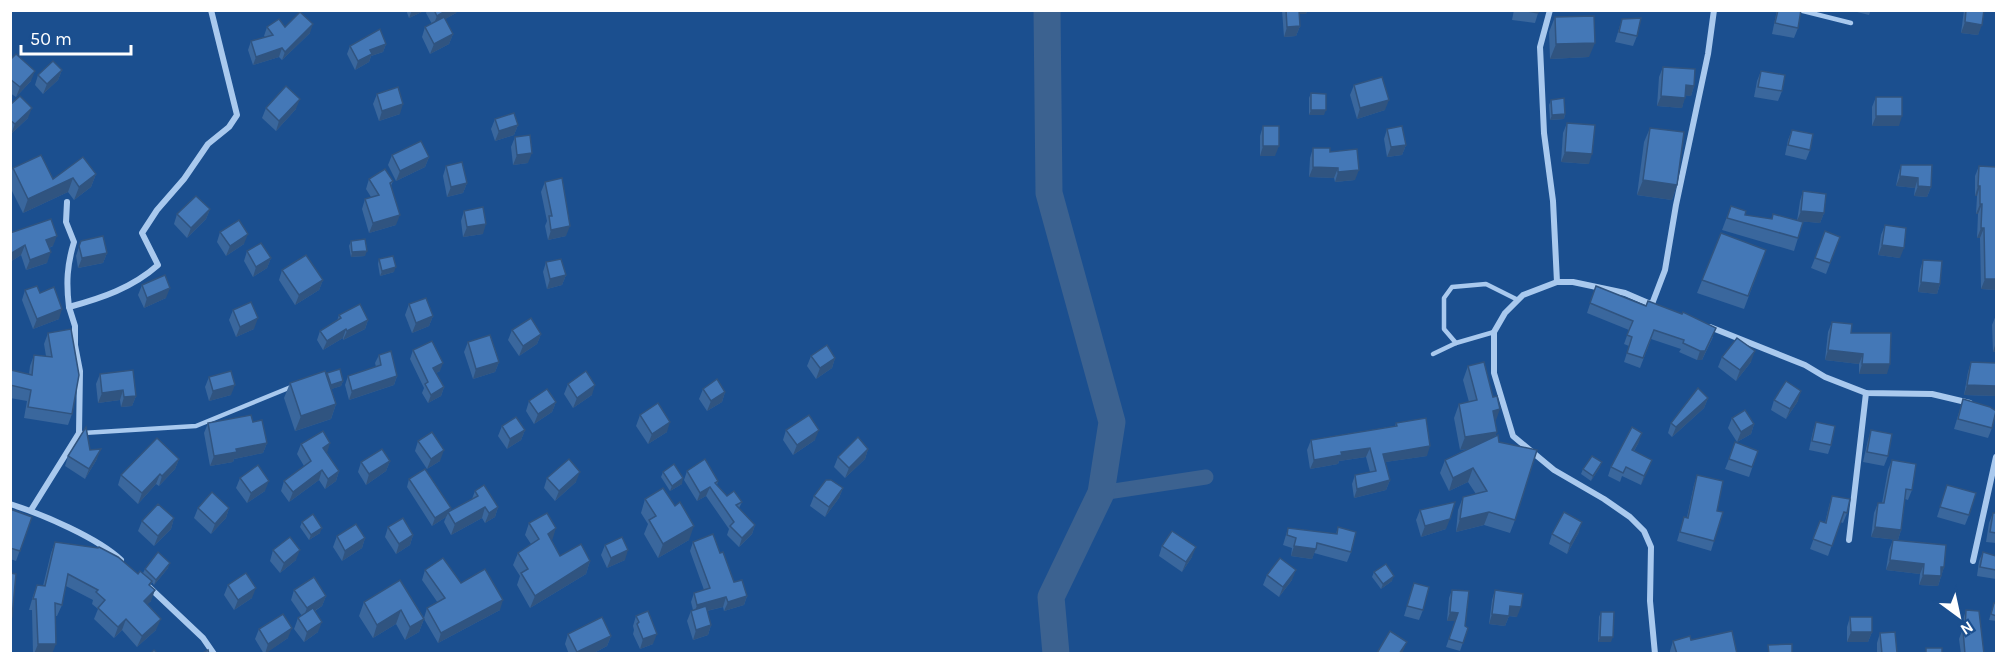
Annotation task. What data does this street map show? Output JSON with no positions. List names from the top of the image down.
{
  "scale_bar": "50 m",
  "north": "bottom right"
}
